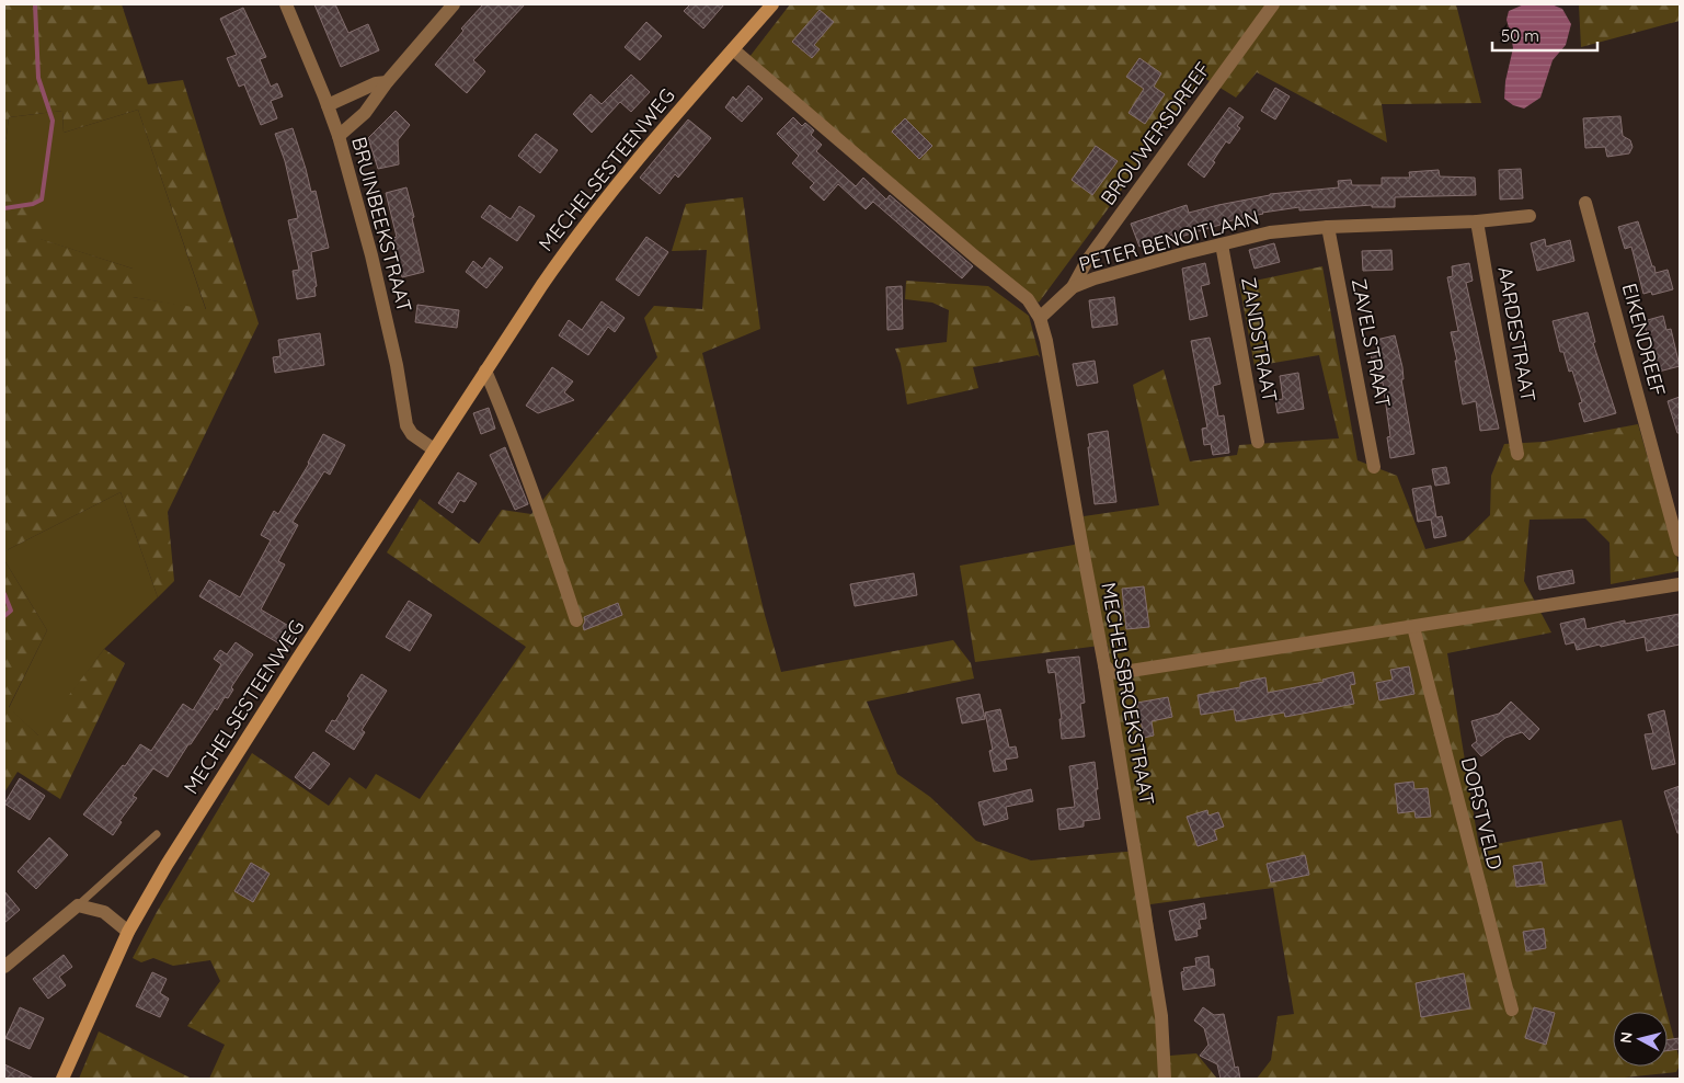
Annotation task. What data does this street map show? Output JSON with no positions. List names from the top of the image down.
{
  "streets": {
    "street": [
      "BROUWERSDREEF",
      "MECHELSESTEENWEG",
      "BRUINBEEKSTRAAT",
      "PETER BENOITLAAN",
      "AARDESTRAAT",
      "ZANDSTRAAT",
      "EIKENDREEF",
      "ZAVELSTRAAT",
      "MECHELSBROEKSTRAAT",
      "DORSTVELD"
    ]
  },
  "crossings": [
    ["BROUWERSDREEF", "PETER BENOITLAAN"],
    ["MECHELSESTEENWEG", "BRUINBEEKSTRAAT"],
    ["PETER BENOITLAAN", "AARDESTRAAT"],
    ["PETER BENOITLAAN", "ZANDSTRAAT"],
    ["PETER BENOITLAAN", "ZAVELSTRAAT"],
    ["PETER BENOITLAAN", "MECHELSBROEKSTRAAT"]
  ],
  "scale_bar": "50 m",
  "north": "left"
}
